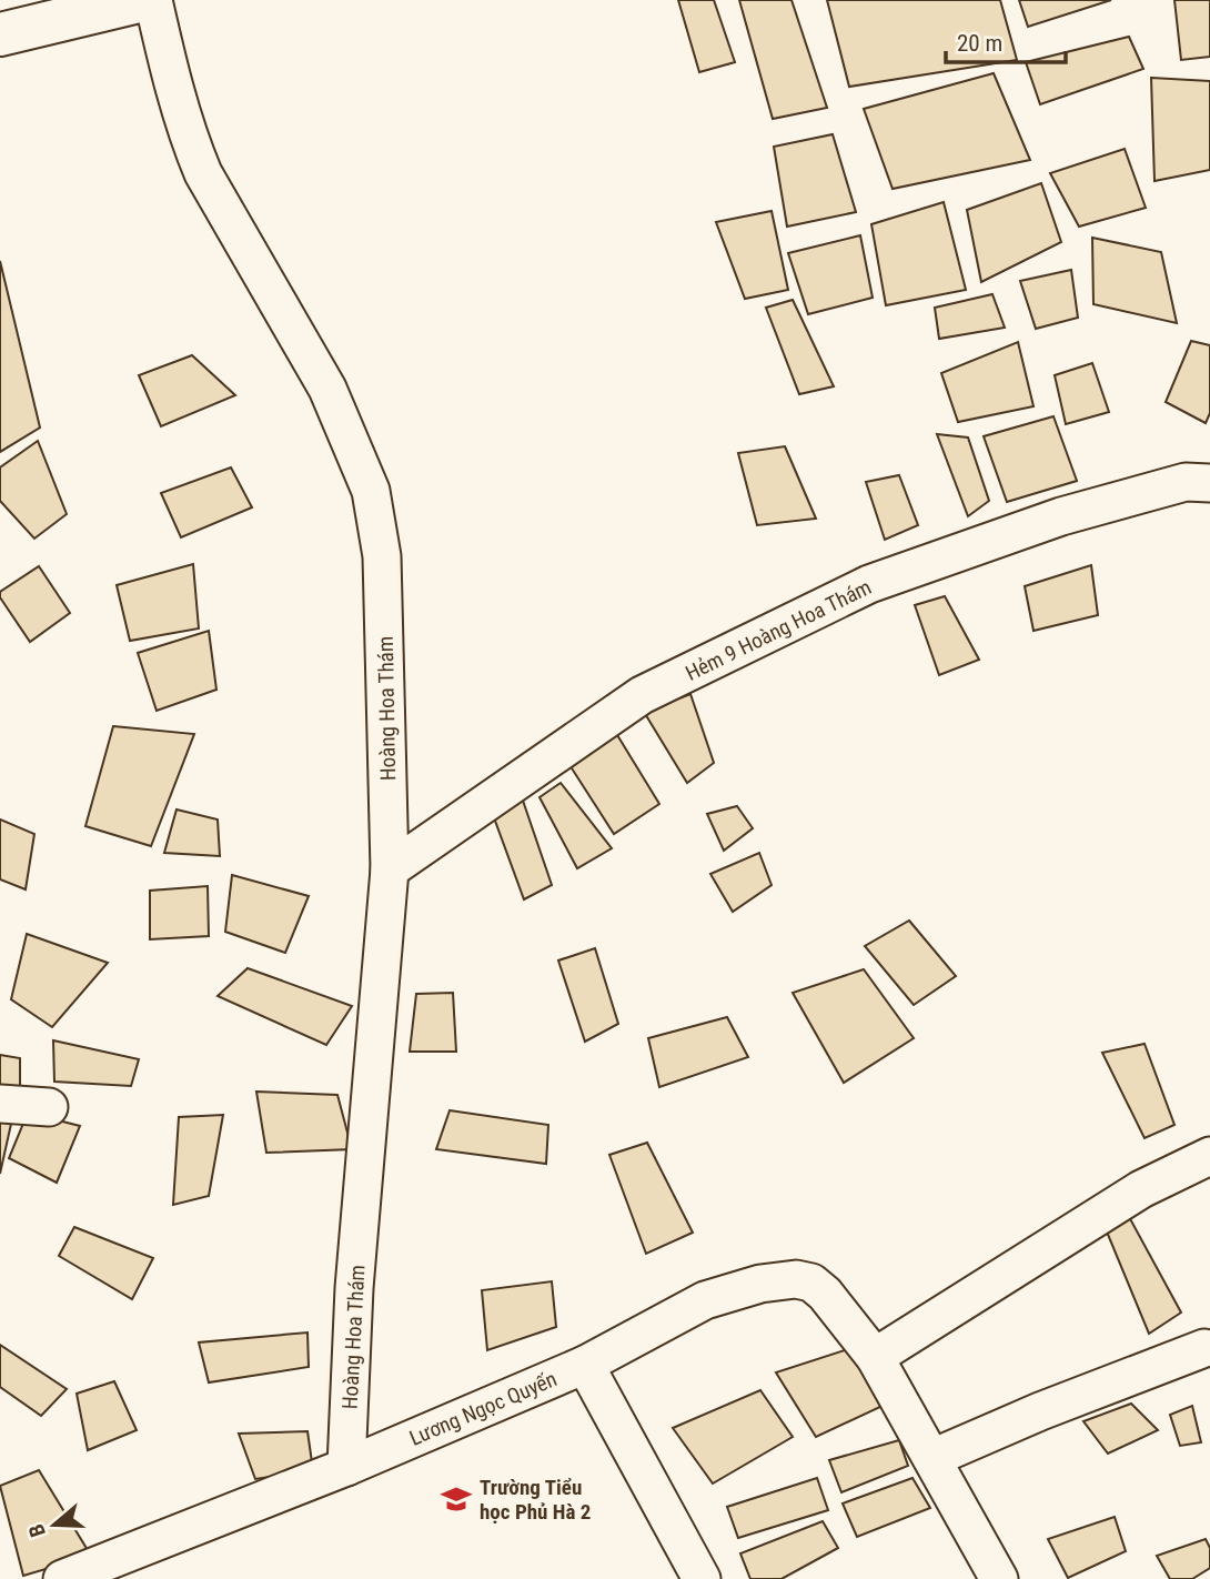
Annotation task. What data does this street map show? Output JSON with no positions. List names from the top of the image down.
{
  "streets": {
    "street": ["Hẻm 9 Hoàng Hoa Thám", "Hoàng Hoa Thám", "Lương Ngọc Quyến"]
  },
  "crossings": [
    ["Hẻm 9 Hoàng Hoa Thám", "Hoàng Hoa Thám"],
    ["Hoàng Hoa Thám", "Lương Ngọc Quyến"]
  ],
  "places": {
    "school or university": ["Trường Tiểu học Phủ Hà 2"]
  },
  "scale_bar": "20 m",
  "north": "left"
}
